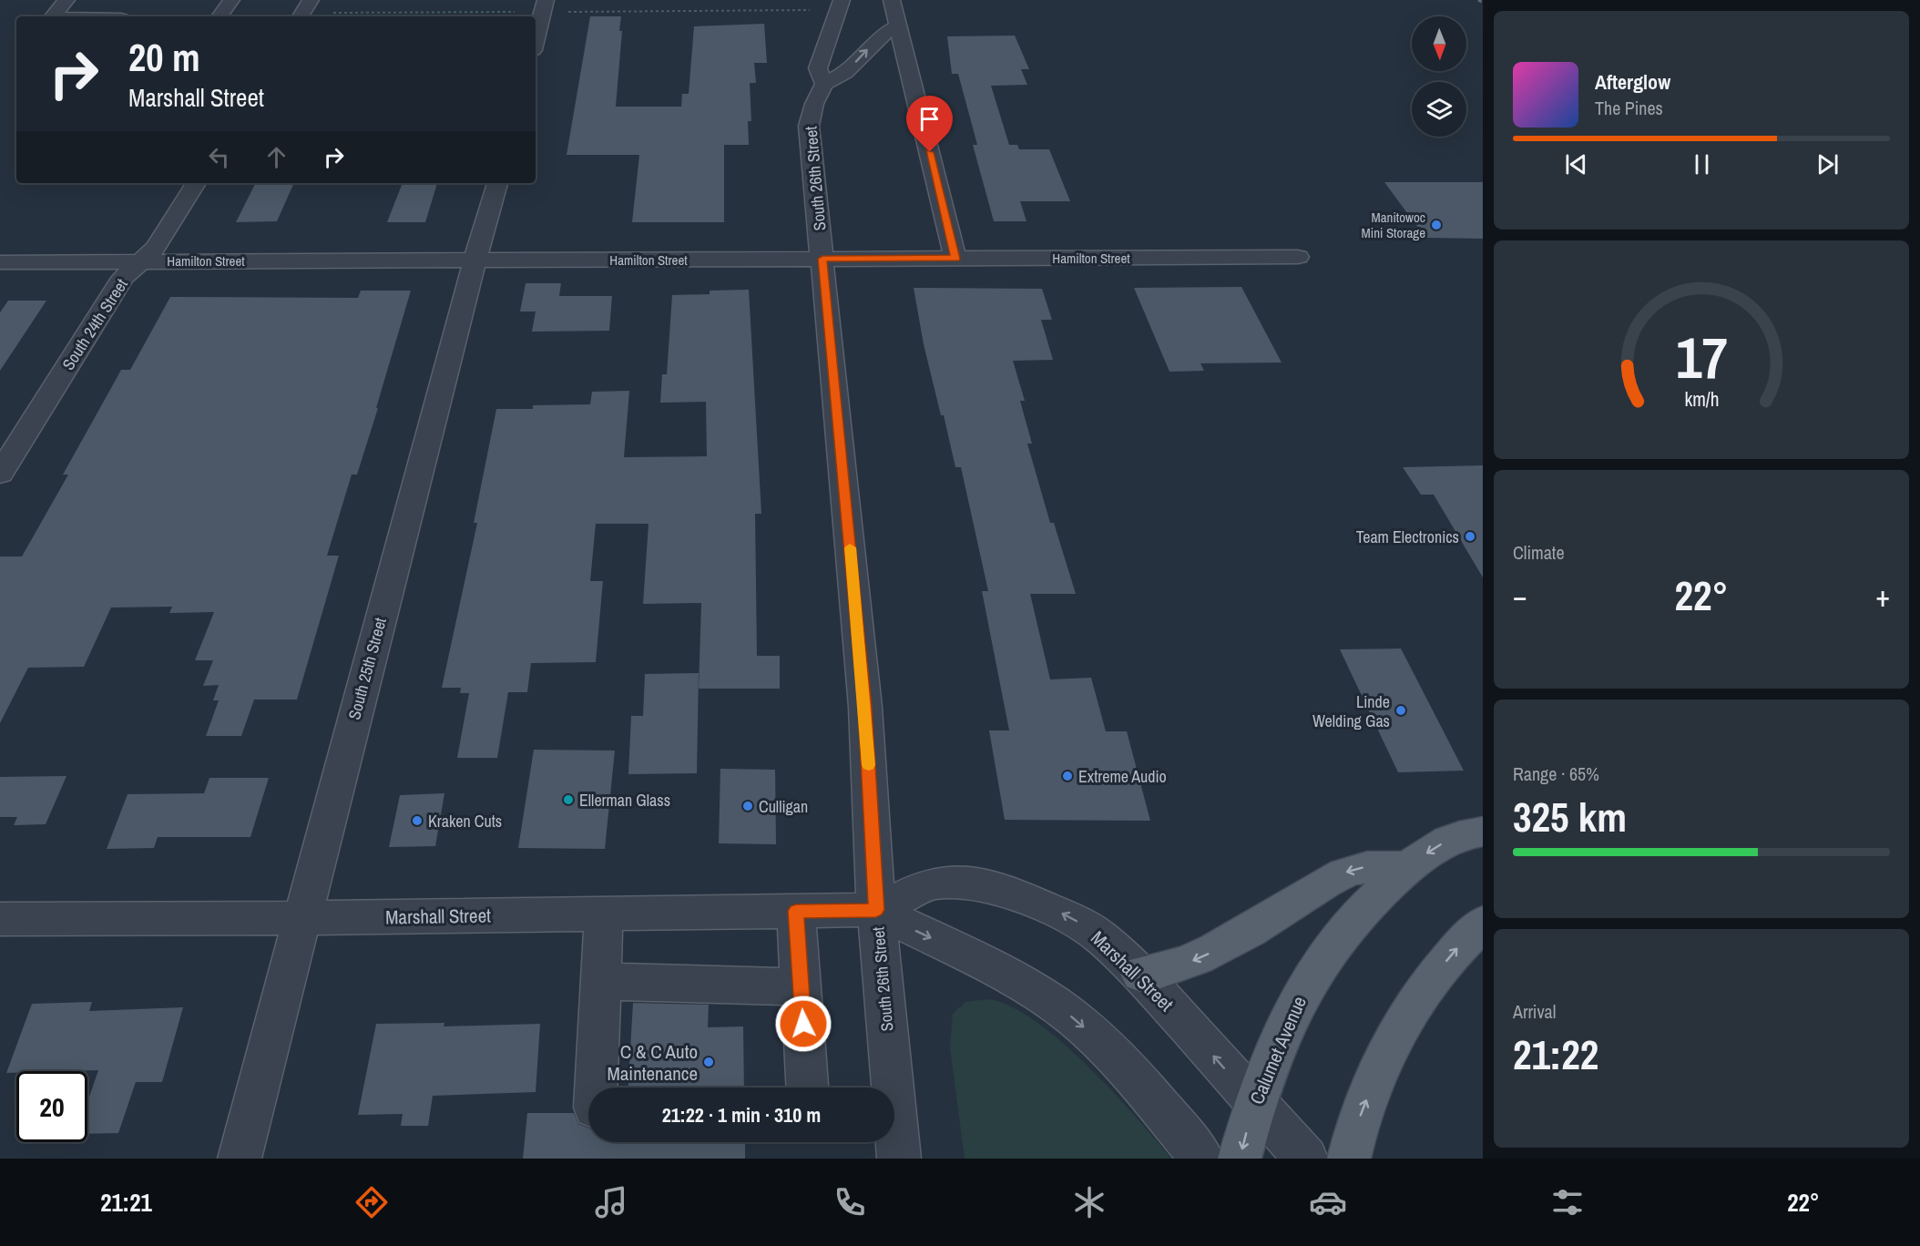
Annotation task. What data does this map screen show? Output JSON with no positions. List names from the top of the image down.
{
  "streets": {
    "main road": ["Calumet Avenue"],
    "street": [
      "South 26th Street",
      "Hamilton Street",
      "South 24th Street",
      "South 25th Street",
      "Marshall Street"
    ]
  },
  "crossings": [
    ["South 26th Street", "Hamilton Street"],
    ["South 26th Street", "Marshall Street"],
    ["Hamilton Street", "South 24th Street"],
    ["Hamilton Street", "South 25th Street"],
    ["South 25th Street", "Marshall Street"],
    ["Marshall Street", "Calumet Avenue"]
  ],
  "places": [
    "Manitowoc Mini Storage",
    "Team Electronics",
    "Linde Welding Gas",
    "Extreme Audio",
    "Ellerman Glass",
    "Culligan",
    "Kraken Cuts",
    "C & C Auto Maintenance"
  ],
  "north": "bottom",
  "page": {
    "turn": ["20 m", "Marshall Street"],
    "song": ["Afterglow", "The Pines"],
    "tile": [
      "Climate",
      ["Range · 65%", "325 km"],
      ["Arrival", "21:22"]
    ],
    "heat": ["−", "22°", "+"],
    "limit": "20",
    "trip": "21:22 · 1 min · 310 m",
    "tabs": ["21:21", "22°"],
    "gauge": ["17", "km/h"]
  }
}
